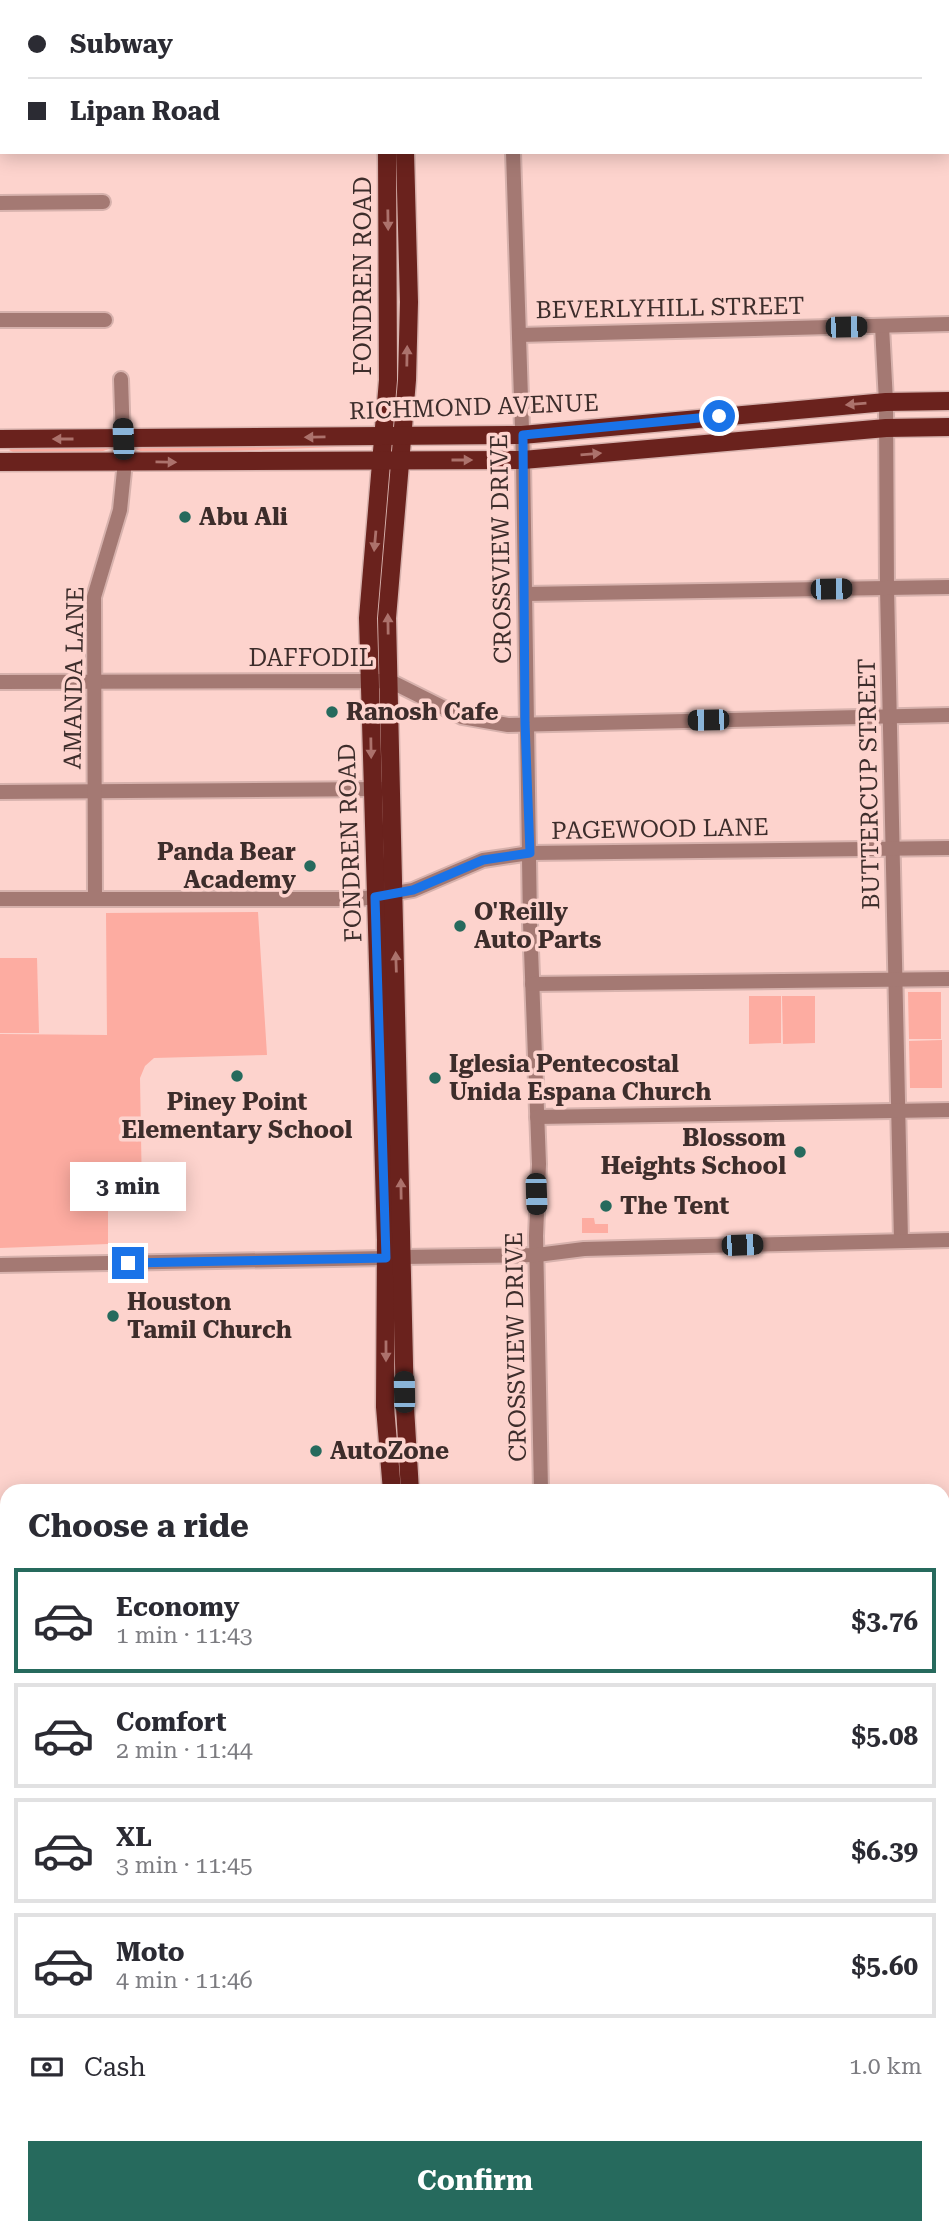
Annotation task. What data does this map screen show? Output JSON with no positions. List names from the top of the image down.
{
  "streets": {
    "main road": ["FONDREN ROAD", "RICHMOND AVENUE"],
    "street": [
      "BEVERLYHILL STREET",
      "CROSSVIEW DRIVE",
      "DAFFODIL",
      "AMANDA LANE",
      "BUTTERCUP STREET",
      "PAGEWOOD LANE"
    ]
  },
  "crossings": [
    ["FONDREN ROAD", "RICHMOND AVENUE"],
    ["FONDREN ROAD", "DAFFODIL"],
    ["FONDREN ROAD", "PAGEWOOD LANE"],
    ["BEVERLYHILL STREET", "CROSSVIEW DRIVE"],
    ["BEVERLYHILL STREET", "BUTTERCUP STREET"],
    ["RICHMOND AVENUE", "CROSSVIEW DRIVE"],
    ["RICHMOND AVENUE", "AMANDA LANE"],
    ["RICHMOND AVENUE", "BUTTERCUP STREET"],
    ["CROSSVIEW DRIVE", "DAFFODIL"],
    ["CROSSVIEW DRIVE", "PAGEWOOD LANE"],
    ["DAFFODIL", "AMANDA LANE"],
    ["DAFFODIL", "BUTTERCUP STREET"],
    ["AMANDA LANE", "PAGEWOOD LANE"],
    ["BUTTERCUP STREET", "PAGEWOOD LANE"]
  ],
  "places": [
    "Abu Ali",
    "Ranosh Cafe",
    "Panda Bear Academy",
    "O'Reilly Auto Parts",
    "Piney Point Elementary School",
    "Iglesia Pentecostal Unida Espana Church",
    "Blossom Heights School",
    "The Tent",
    "Houston Tamil Church",
    "AutoZone"
  ],
  "page": {
    "banner": ["Subway", "Lipan Road"],
    "bubble": "3 min",
    "heading": "Choose a ride",
    "list": [
      {
        "name": "Economy",
        "note": "1 min · 11:43",
        "value": "$3.76"
      },
      {
        "name": "Comfort",
        "note": "2 min · 11:44",
        "value": "$5.08"
      },
      {
        "name": "XL",
        "note": "3 min · 11:45",
        "value": "$6.39"
      },
      {
        "name": "Moto",
        "note": "4 min · 11:46",
        "value": "$5.60"
      }
    ],
    "pay": ["Cash", "1.0 km"],
    "buttons": "Confirm"
  }
}
